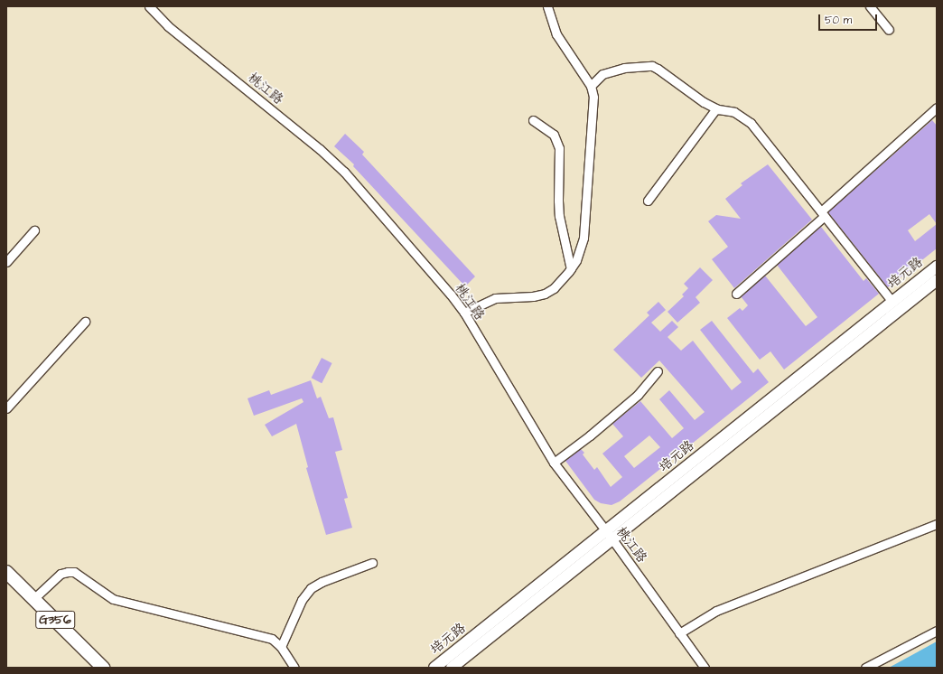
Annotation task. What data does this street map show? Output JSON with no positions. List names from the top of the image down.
{
  "streets": {
    "highway": ["G356"],
    "main road": ["培元路"],
    "street": ["桃江路"]
  },
  "crossings": [
    ["桃江路", "培元路"]
  ],
  "scale_bar": "50 m"
}
